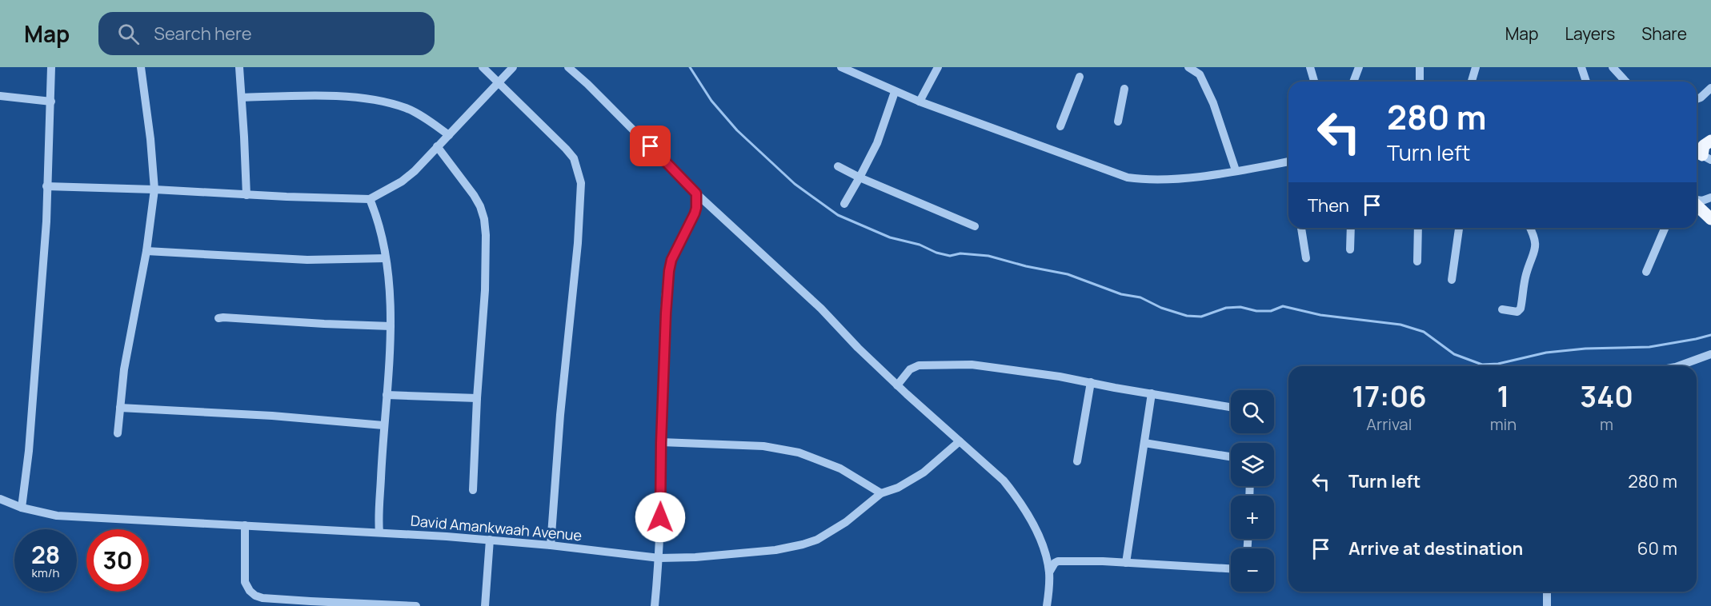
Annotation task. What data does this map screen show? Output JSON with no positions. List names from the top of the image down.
{
  "streets": {
    "street": ["David Amankwaah Avenue"]
  },
  "page": {
    "header": "Map",
    "search": "Search here",
    "nav": ["Map", "Layers", "Share"],
    "turn": ["280 m", "Turn left"],
    "then": "Then",
    "eta": [
      "17:06",
      "Arrival",
      "1",
      "min",
      "340",
      "m"
    ],
    "map_buttons": ["+", "−"],
    "list": [
      {
        "name": "Turn left",
        "value": "280 m"
      },
      {
        "name": "Arrive at destination",
        "value": "60 m"
      }
    ],
    "speed": "28 km/h",
    "limit": "30"
  }
}
